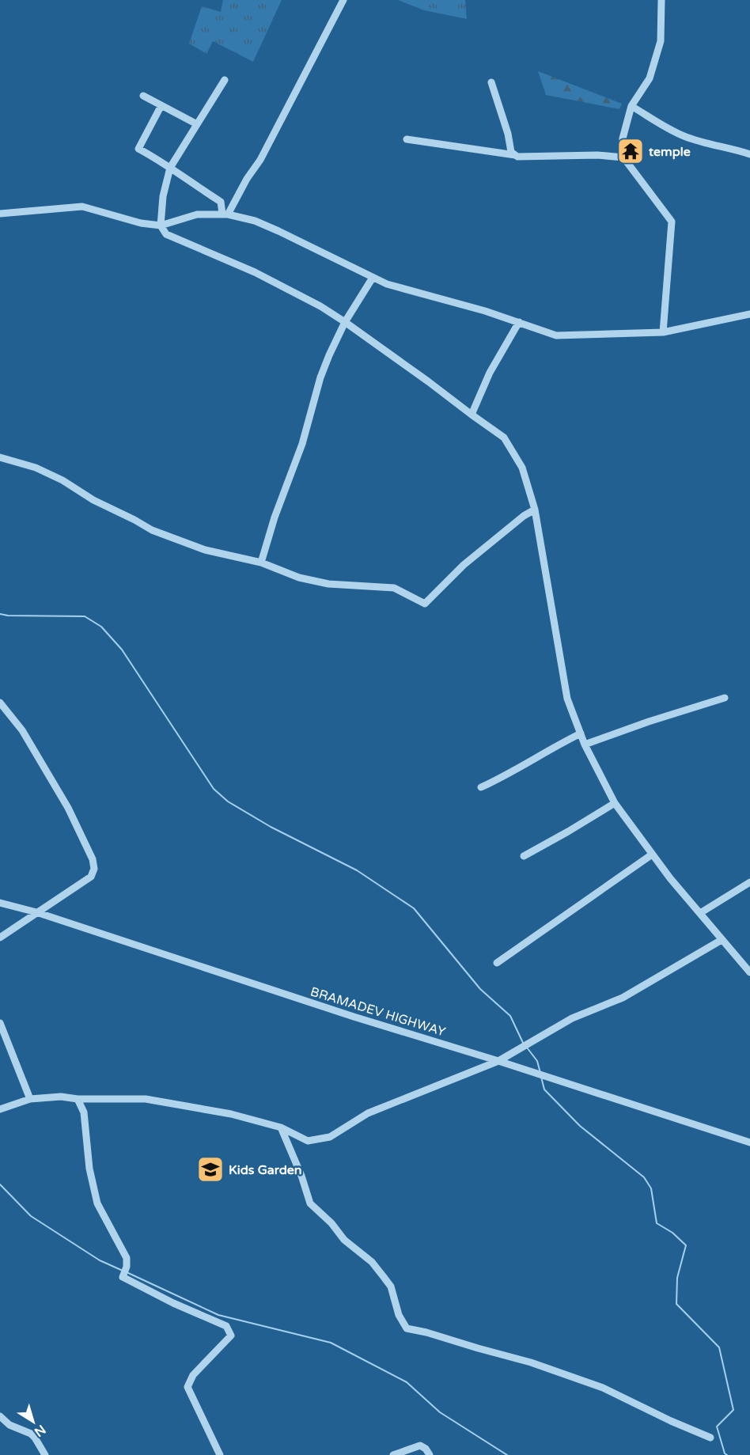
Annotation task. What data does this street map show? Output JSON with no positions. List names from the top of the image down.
{
  "streets": {
    "street": ["BRAMADEV HIGHWAY"]
  },
  "places": {
    "temple": ["temple"],
    "school or university": ["Kids Garden"]
  },
  "north": "bottom right"
}
